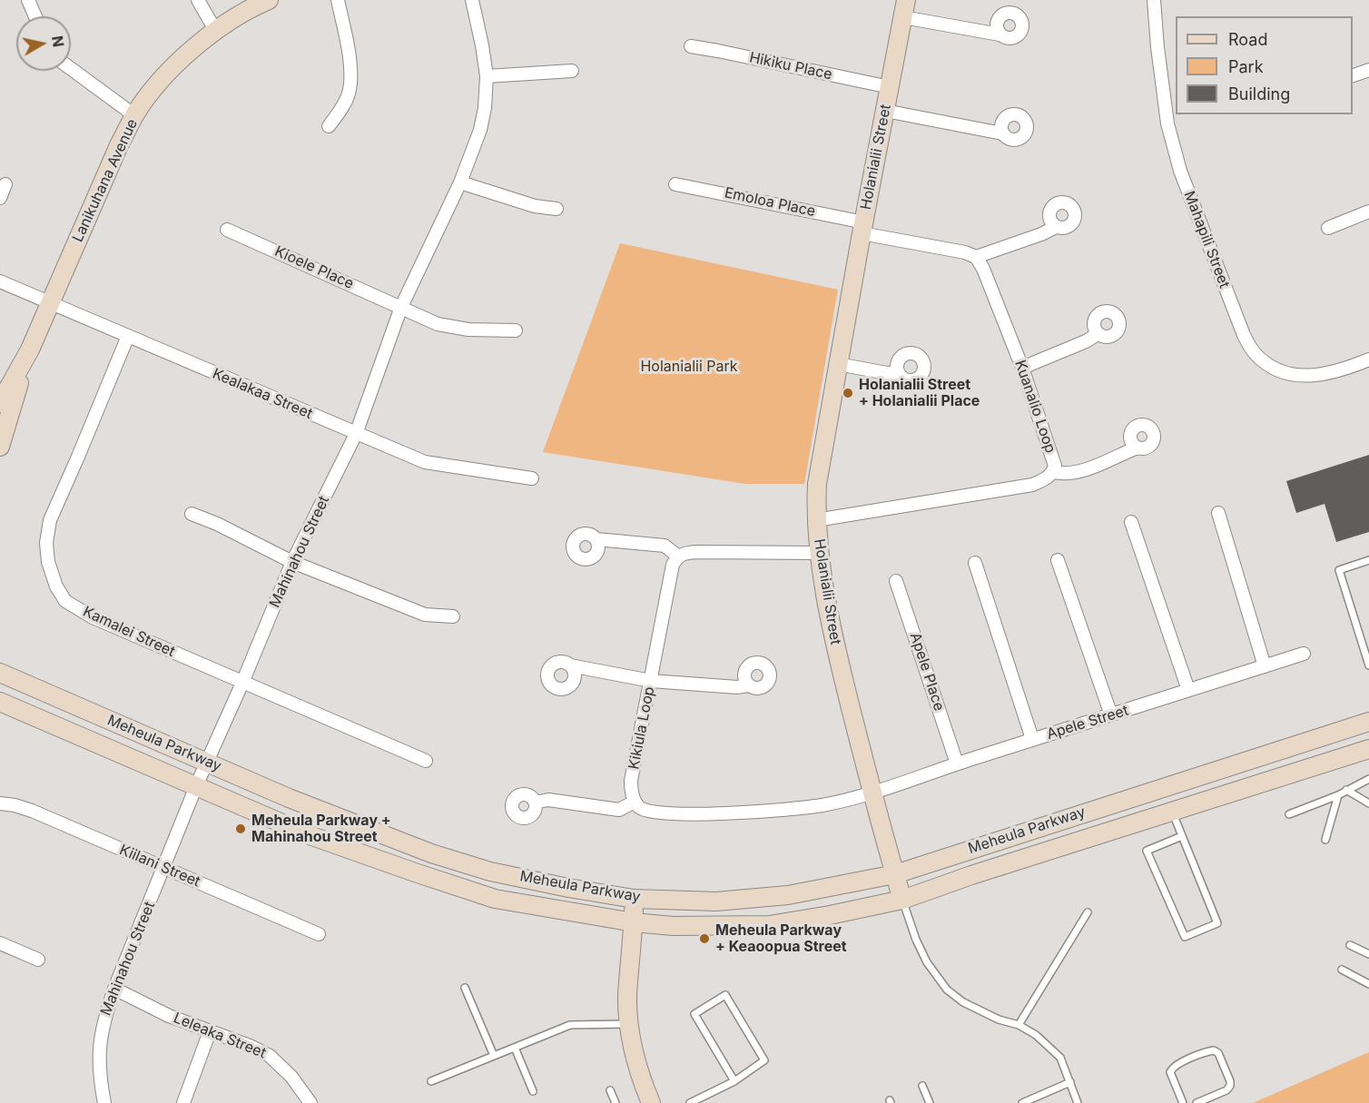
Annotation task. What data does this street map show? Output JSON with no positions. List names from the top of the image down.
{
  "streets": {
    "street": [
      "Hikiku Place",
      "Holanialii Street",
      "Lanikuhana Avenue",
      "Emoloa Place",
      "Mahapili Street",
      "Kioele Place",
      "Kealakaa Street",
      "Kuanalio Loop",
      "Mahinahou Street",
      "Kamalei Street",
      "Apele Place",
      "Apele Street",
      "Kikiula Loop",
      "Meheula Parkway",
      "Kiilani Street",
      "Leleaka Street"
    ]
  },
  "crossings": [
    ["Hikiku Place", "Holanialii Street"],
    ["Holanialii Street", "Emoloa Place"],
    ["Holanialii Street", "Kuanalio Loop"],
    ["Holanialii Street", "Apele Street"],
    ["Holanialii Street", "Meheula Parkway"],
    ["Lanikuhana Avenue", "Kealakaa Street"],
    ["Kioele Place", "Mahinahou Street"],
    ["Kealakaa Street", "Mahinahou Street"],
    ["Kealakaa Street", "Kamalei Street"],
    ["Mahinahou Street", "Kamalei Street"],
    ["Mahinahou Street", "Meheula Parkway"],
    ["Mahinahou Street", "Kiilani Street"],
    ["Mahinahou Street", "Leleaka Street"],
    ["Apele Place", "Apele Street"]
  ],
  "parks": ["Holanialii Park"],
  "places": ["Holanialii Street + Holanialii Place", "Meheula Parkway + Mahinahou Street", "Meheula Parkway + Keaoopua Street"],
  "legend": ["Road", "Park", "Building"],
  "north": "right"
}
